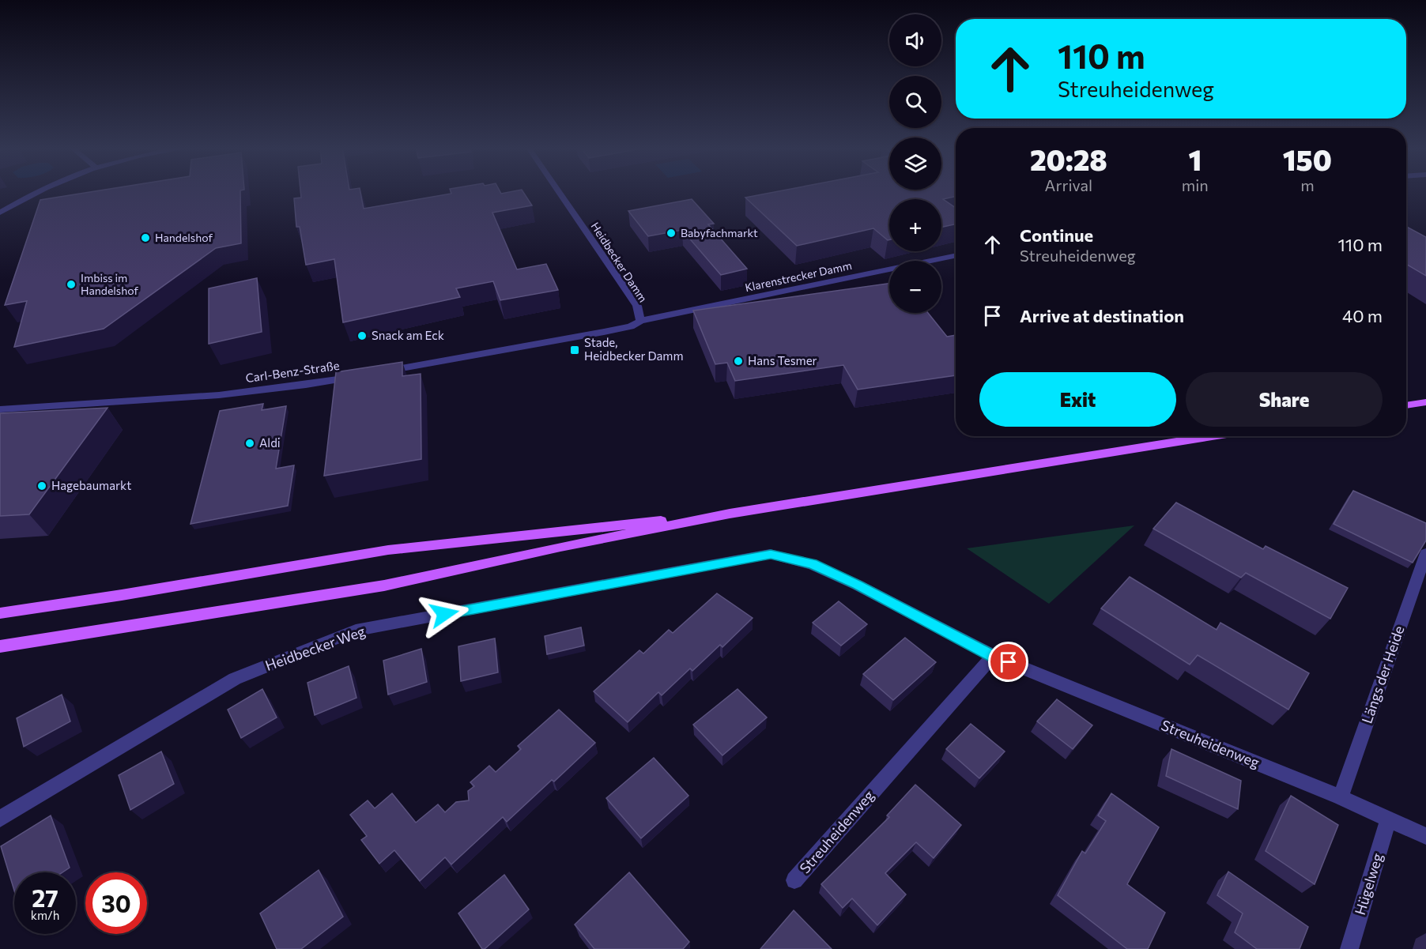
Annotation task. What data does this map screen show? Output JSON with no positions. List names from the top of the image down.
{
  "streets": {
    "street": [
      "Heidbecker Damm",
      "Klarenstrecker Damm",
      "Carl-Benz-Straße",
      "Heidbecker Weg",
      "Längs der Heide",
      "Streuheidenweg",
      "Hügelweg"
    ]
  },
  "crossings": [
    ["Heidbecker Damm", "Klarenstrecker Damm"],
    ["Heidbecker Weg", "Streuheidenweg"],
    ["Längs der Heide", "Streuheidenweg"],
    ["Streuheidenweg", "Hügelweg"]
  ],
  "places": {
    "other": [
      "Babyfachmarkt",
      "Handelshof",
      "Imbiss im Handelshof",
      "Snack am Eck",
      "Hans Tesmer",
      "Aldi",
      "Hagebaumarkt"
    ],
    "transit": ["Stade, Heidbecker Damm"]
  },
  "page": {
    "map_buttons": ["+", "−"],
    "turn": ["110 m", "Streuheidenweg"],
    "eta": [
      "20:28",
      "Arrival",
      "1",
      "min",
      "150",
      "m"
    ],
    "list": [
      {
        "name": "Continue",
        "note": "Streuheidenweg",
        "value": "110 m"
      },
      {
        "name": "Arrive at destination",
        "value": "40 m"
      }
    ],
    "buttons": ["Exit", "Share"],
    "speed": "27 km/h",
    "limit": "30"
  }
}
